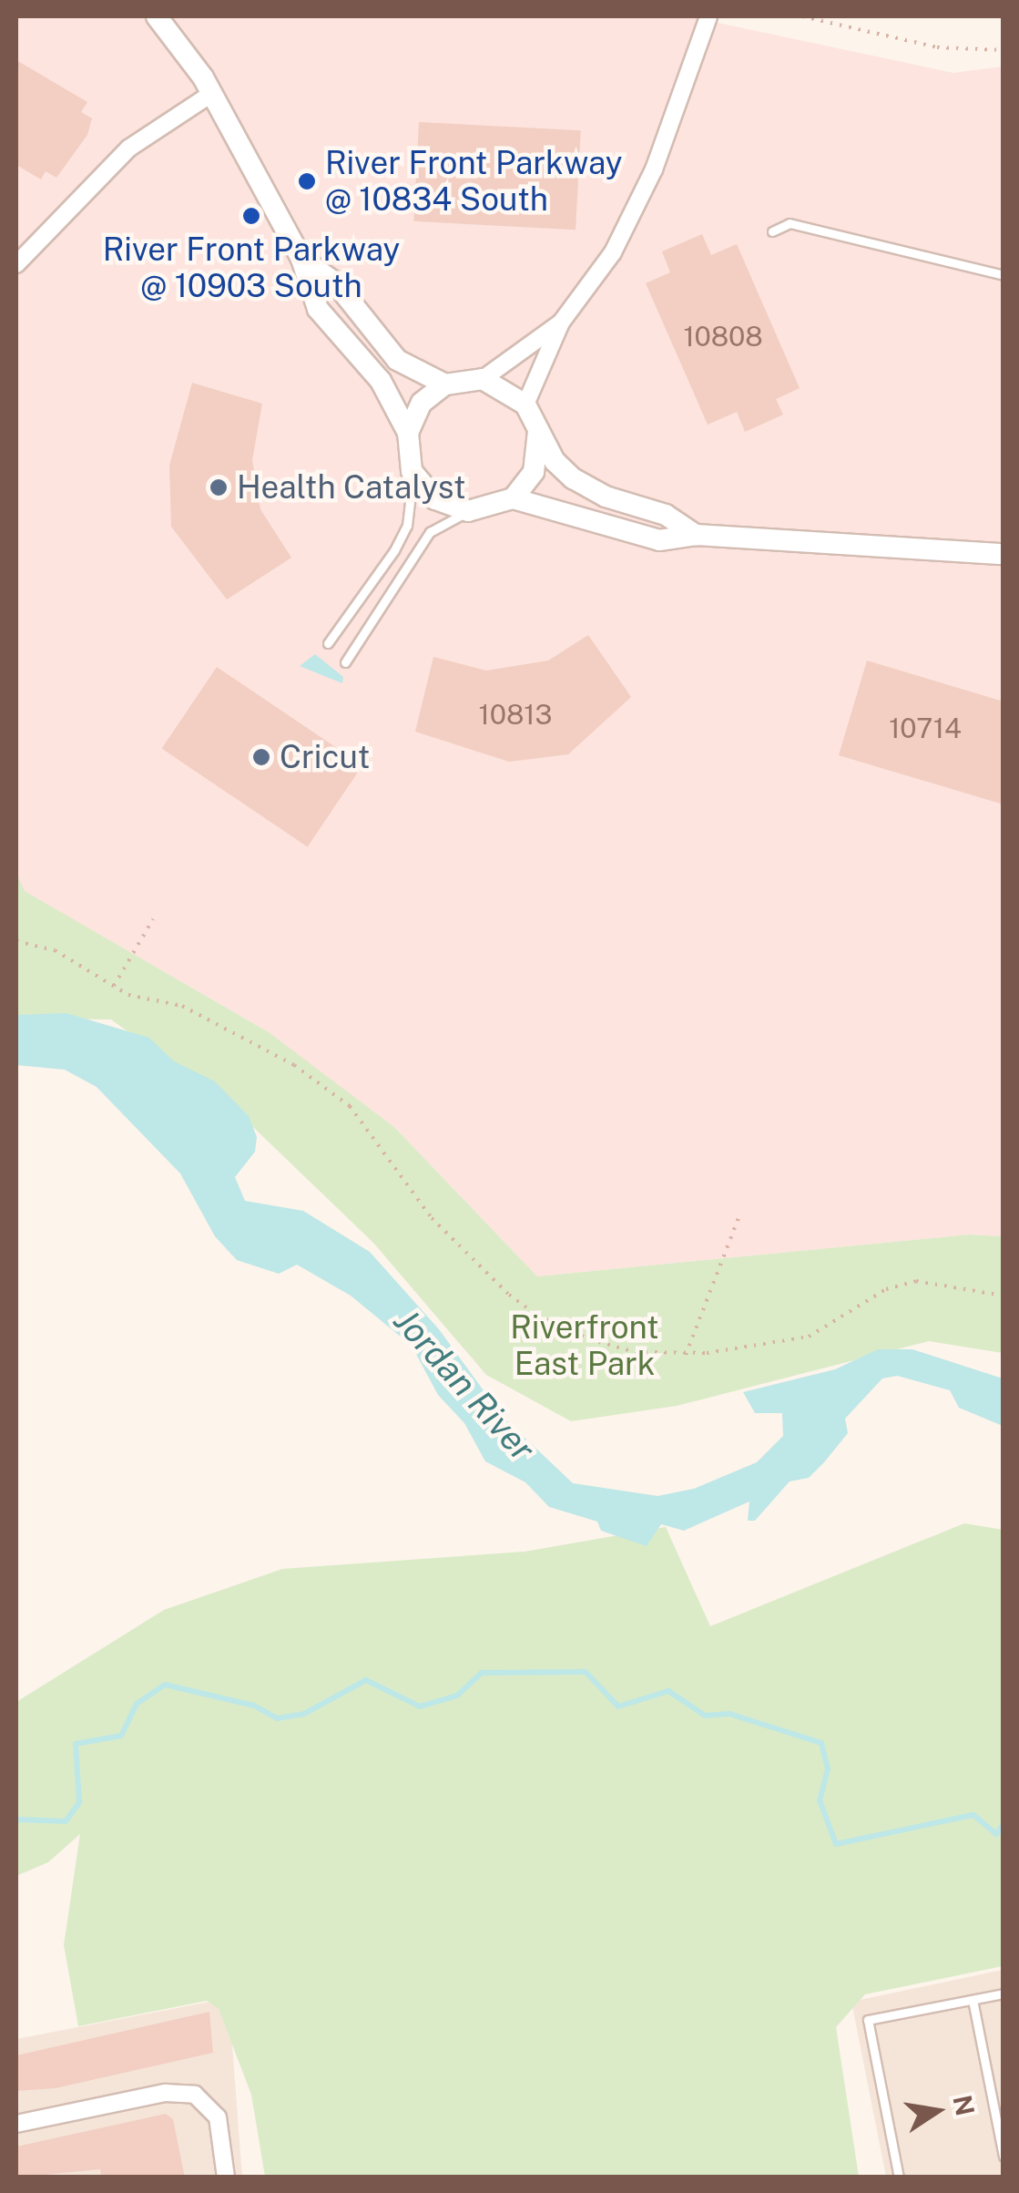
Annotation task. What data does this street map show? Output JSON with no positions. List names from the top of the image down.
{
  "water": ["Jordan River"],
  "parks": ["Riverfront East Park"],
  "places": [
    "River Front Parkway @ 10834 South",
    "River Front Parkway @ 10903 South",
    "Health Catalyst",
    "Cricut"
  ],
  "house_numbers": ["10808", "10813", "10714"],
  "north": "right"
}
